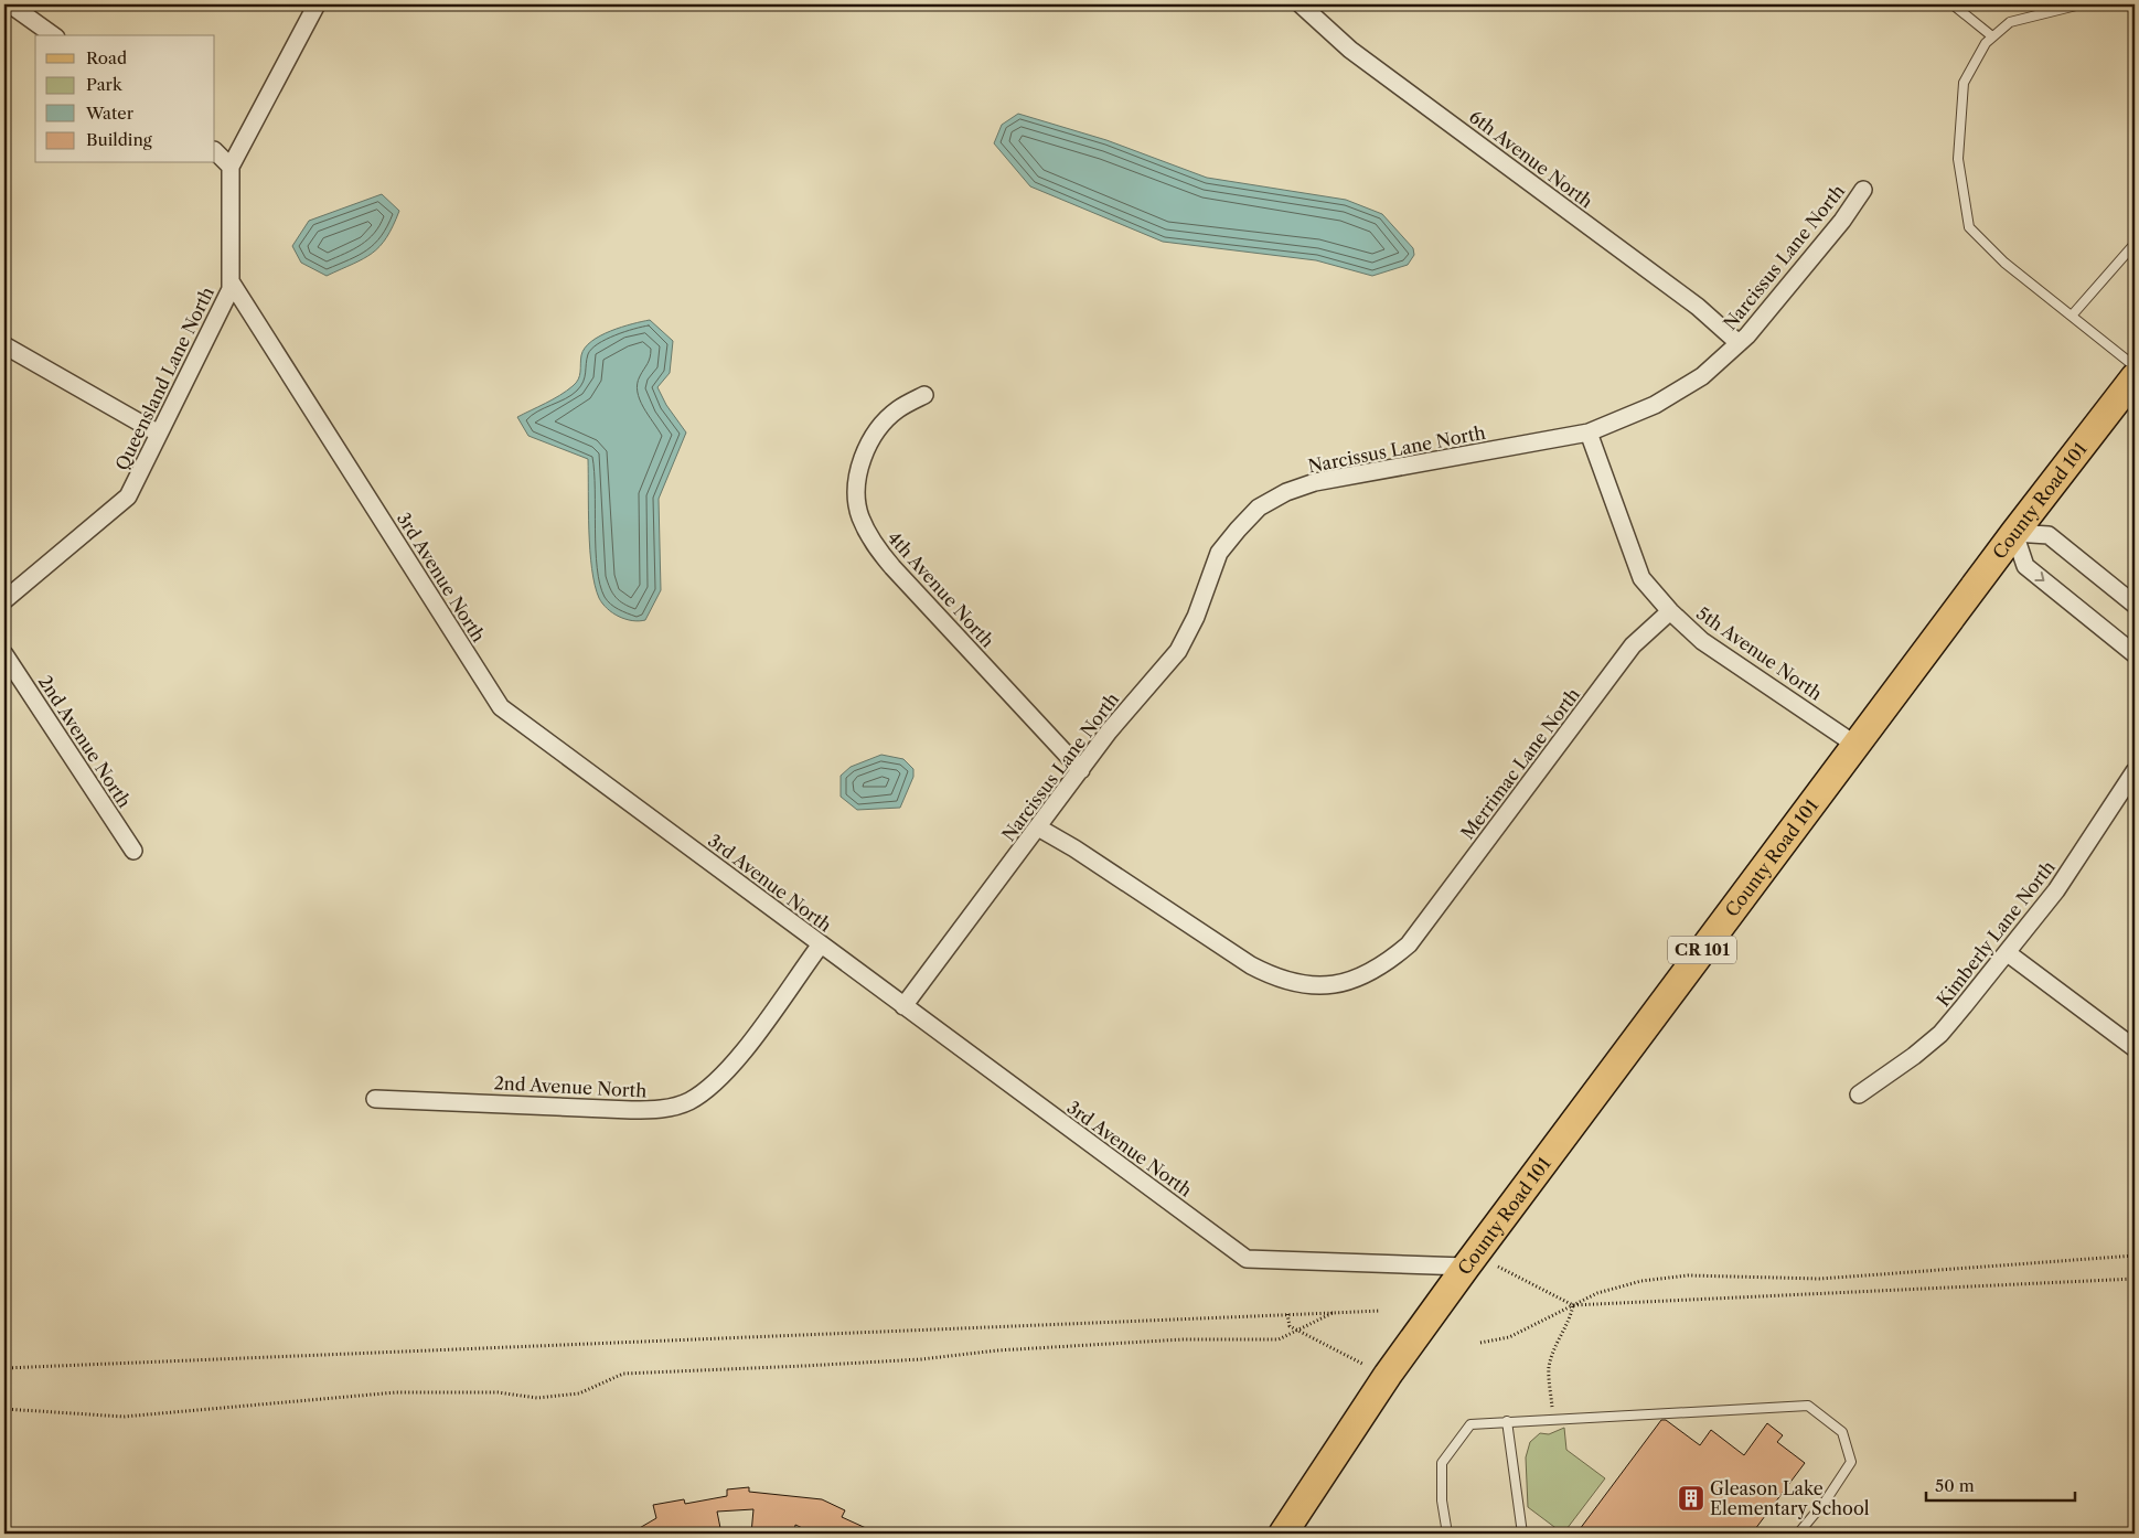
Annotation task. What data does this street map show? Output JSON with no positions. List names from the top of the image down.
{
  "streets": {
    "main road": ["County Road 101", "CR 101"],
    "street": [
      "6th Avenue North",
      "Narcissus Lane North",
      "Queensland Lane North",
      "3rd Avenue North",
      "4th Avenue North",
      "5th Avenue North",
      "2nd Avenue North",
      "Merrimac Lane North",
      "Kimberly Lane North"
    ]
  },
  "crossings": [
    ["6th Avenue North", "Narcissus Lane North"],
    ["Narcissus Lane North", "3rd Avenue North"],
    ["Narcissus Lane North", "4th Avenue North"],
    ["Narcissus Lane North", "5th Avenue North"],
    ["Narcissus Lane North", "Merrimac Lane North"],
    ["Queensland Lane North", "3rd Avenue North"],
    ["County Road 101", "3rd Avenue North"],
    ["County Road 101", "5th Avenue North"],
    ["3rd Avenue North", "2nd Avenue North"],
    ["5th Avenue North", "Merrimac Lane North"]
  ],
  "places": {
    "building": ["Gleason Lake Elementary School"]
  },
  "legend": [
    "Road",
    "Park",
    "Water",
    "Building"
  ],
  "scale_bar": "50 m"
}
